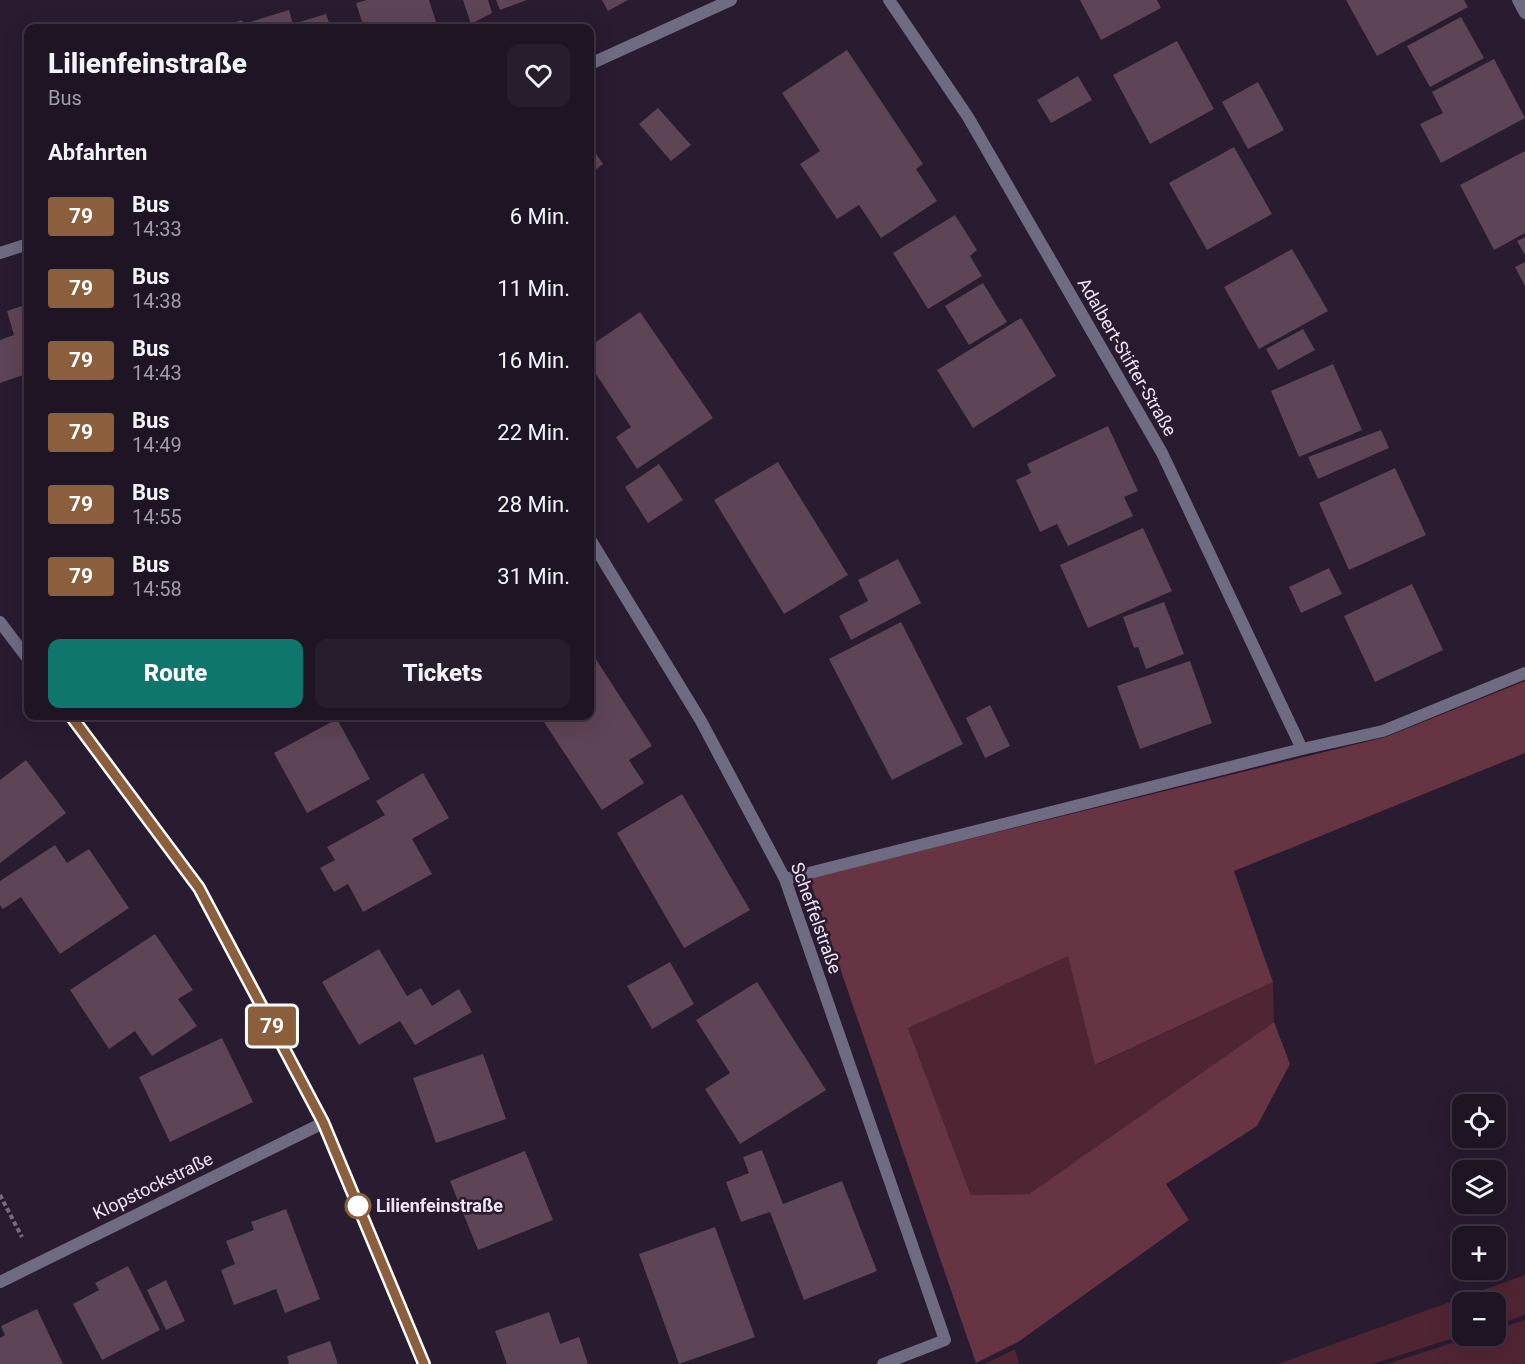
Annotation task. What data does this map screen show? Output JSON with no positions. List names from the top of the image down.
{
  "streets": {
    "street": ["Adalbert-Stifter-Straße", "Scheffelstraße", "Klopstockstraße"]
  },
  "places": ["Lilienfeinstraße"],
  "lines": ["bus line 79"],
  "page": {
    "on_map": "79",
    "heading": [
      ["Lilienfeinstraße", "Bus"],
      "Abfahrten"
    ],
    "list": [
      {
        "mark": "79",
        "name": "Bus",
        "note": "14:33",
        "value": "6 Min."
      },
      {
        "mark": "79",
        "name": "Bus",
        "note": "14:38",
        "value": "11 Min."
      },
      {
        "mark": "79",
        "name": "Bus",
        "note": "14:43",
        "value": "16 Min."
      },
      {
        "mark": "79",
        "name": "Bus",
        "note": "14:49",
        "value": "22 Min."
      },
      {
        "mark": "79",
        "name": "Bus",
        "note": "14:55",
        "value": "28 Min."
      },
      {
        "mark": "79",
        "name": "Bus",
        "note": "14:58",
        "value": "31 Min."
      }
    ],
    "buttons": ["Route", "Tickets"],
    "map_buttons": ["+", "−"]
  }
}
